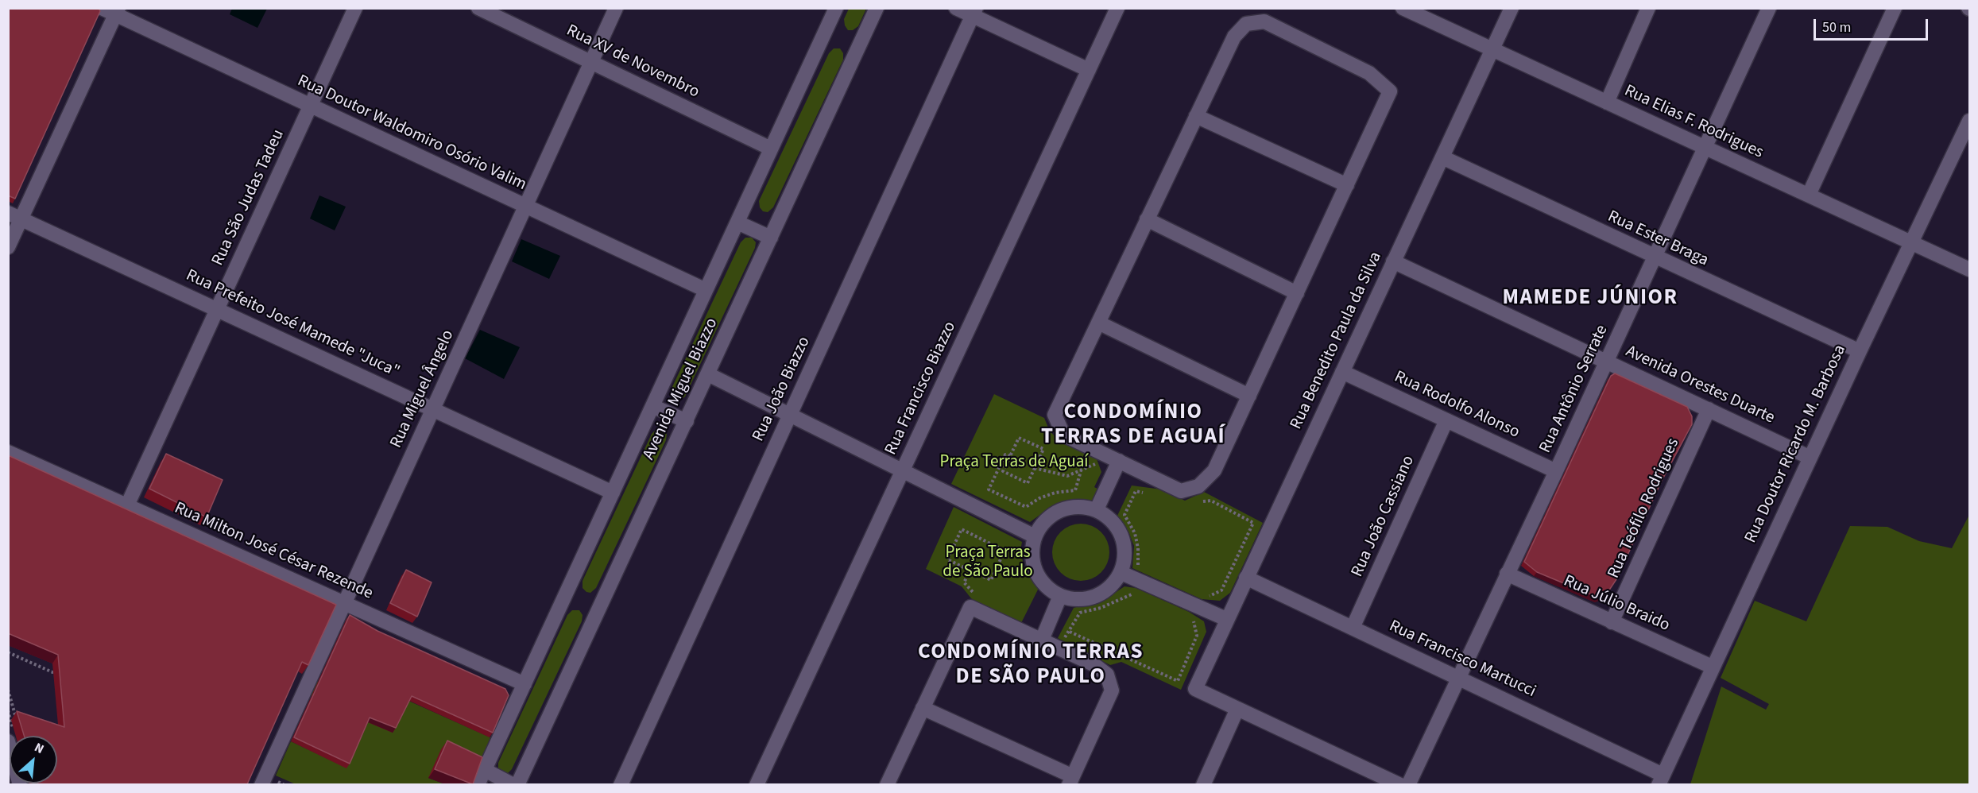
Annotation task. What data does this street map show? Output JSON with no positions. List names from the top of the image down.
{
  "streets": {
    "street": [
      "Rua XV de Novembro",
      "Rua Elias F. Rodrigues",
      "Rua Doutor Waldomiro Osório Valim",
      "Rua São Judas Tadeu",
      "Rua Ester Braga",
      "Rua Prefeito José Mamede \"Juca\"",
      "Rua Benedito Paula da Silva",
      "Avenida Orestes Duarte",
      "Rua Francisco Biazzo",
      "Rua Miguel Ângelo",
      "Avenida Miguel Biazzo",
      "Rua João Biazzo",
      "Rua Antônio Serrate",
      "Rua Rodolfo Alonso",
      "Rua Doutor Ricardo M. Barbosa",
      "Rua Teófilo Rodrigues",
      "Rua João Cassiano",
      "Rua Milton José César Rezende",
      "Rua Júlio Braido",
      "Rua Francisco Martucci"
    ]
  },
  "crossings": [
    ["Rua XV de Novembro", "Rua Miguel Ângelo"],
    ["Rua XV de Novembro", "Avenida Miguel Biazzo"],
    ["Rua Elias F. Rodrigues", "Rua Benedito Paula da Silva"],
    ["Rua Elias F. Rodrigues", "Rua Antônio Serrate"],
    ["Rua Elias F. Rodrigues", "Rua Doutor Ricardo M. Barbosa"],
    ["Rua Doutor Waldomiro Osório Valim", "Rua São Judas Tadeu"],
    ["Rua Doutor Waldomiro Osório Valim", "Rua Miguel Ângelo"],
    ["Rua Doutor Waldomiro Osório Valim", "Avenida Miguel Biazzo"],
    ["Rua São Judas Tadeu", "Rua Prefeito José Mamede \"Juca\""],
    ["Rua São Judas Tadeu", "Rua Milton José César Rezende"],
    ["Rua Ester Braga", "Rua Benedito Paula da Silva"],
    ["Rua Ester Braga", "Rua Antônio Serrate"],
    ["Rua Ester Braga", "Rua Doutor Ricardo M. Barbosa"],
    ["Rua Prefeito José Mamede \"Juca\"", "Rua Miguel Ângelo"],
    ["Rua Prefeito José Mamede \"Juca\"", "Avenida Miguel Biazzo"],
    ["Rua Benedito Paula da Silva", "Avenida Orestes Duarte"],
    ["Rua Benedito Paula da Silva", "Rua Rodolfo Alonso"],
    ["Rua Benedito Paula da Silva", "Rua Francisco Martucci"],
    ["Avenida Orestes Duarte", "Rua Antônio Serrate"],
    ["Avenida Orestes Duarte", "Rua Doutor Ricardo M. Barbosa"],
    ["Avenida Orestes Duarte", "Rua Teófilo Rodrigues"],
    ["Rua Miguel Ângelo", "Rua Milton José César Rezende"],
    ["Avenida Miguel Biazzo", "Rua Milton José César Rezende"],
    ["Rua Antônio Serrate", "Rua Rodolfo Alonso"],
    ["Rua Antônio Serrate", "Rua Júlio Braido"],
    ["Rua Antônio Serrate", "Rua Francisco Martucci"],
    ["Rua Rodolfo Alonso", "Rua João Cassiano"],
    ["Rua Doutor Ricardo M. Barbosa", "Rua Júlio Braido"],
    ["Rua Doutor Ricardo M. Barbosa", "Rua Francisco Martucci"],
    ["Rua Teófilo Rodrigues", "Rua Júlio Braido"],
    ["Rua João Cassiano", "Rua Francisco Martucci"]
  ],
  "districts": ["MAMEDE JÚNIOR", "CONDOMÍNIO TERRAS DE AGUAÍ", "CONDOMÍNIO TERRAS DE SÃO PAULO"],
  "parks": ["Praça Terras de Aguaí", "Praça Terras de São Paulo"],
  "scale_bar": "50 m",
  "north": "top right"
}
